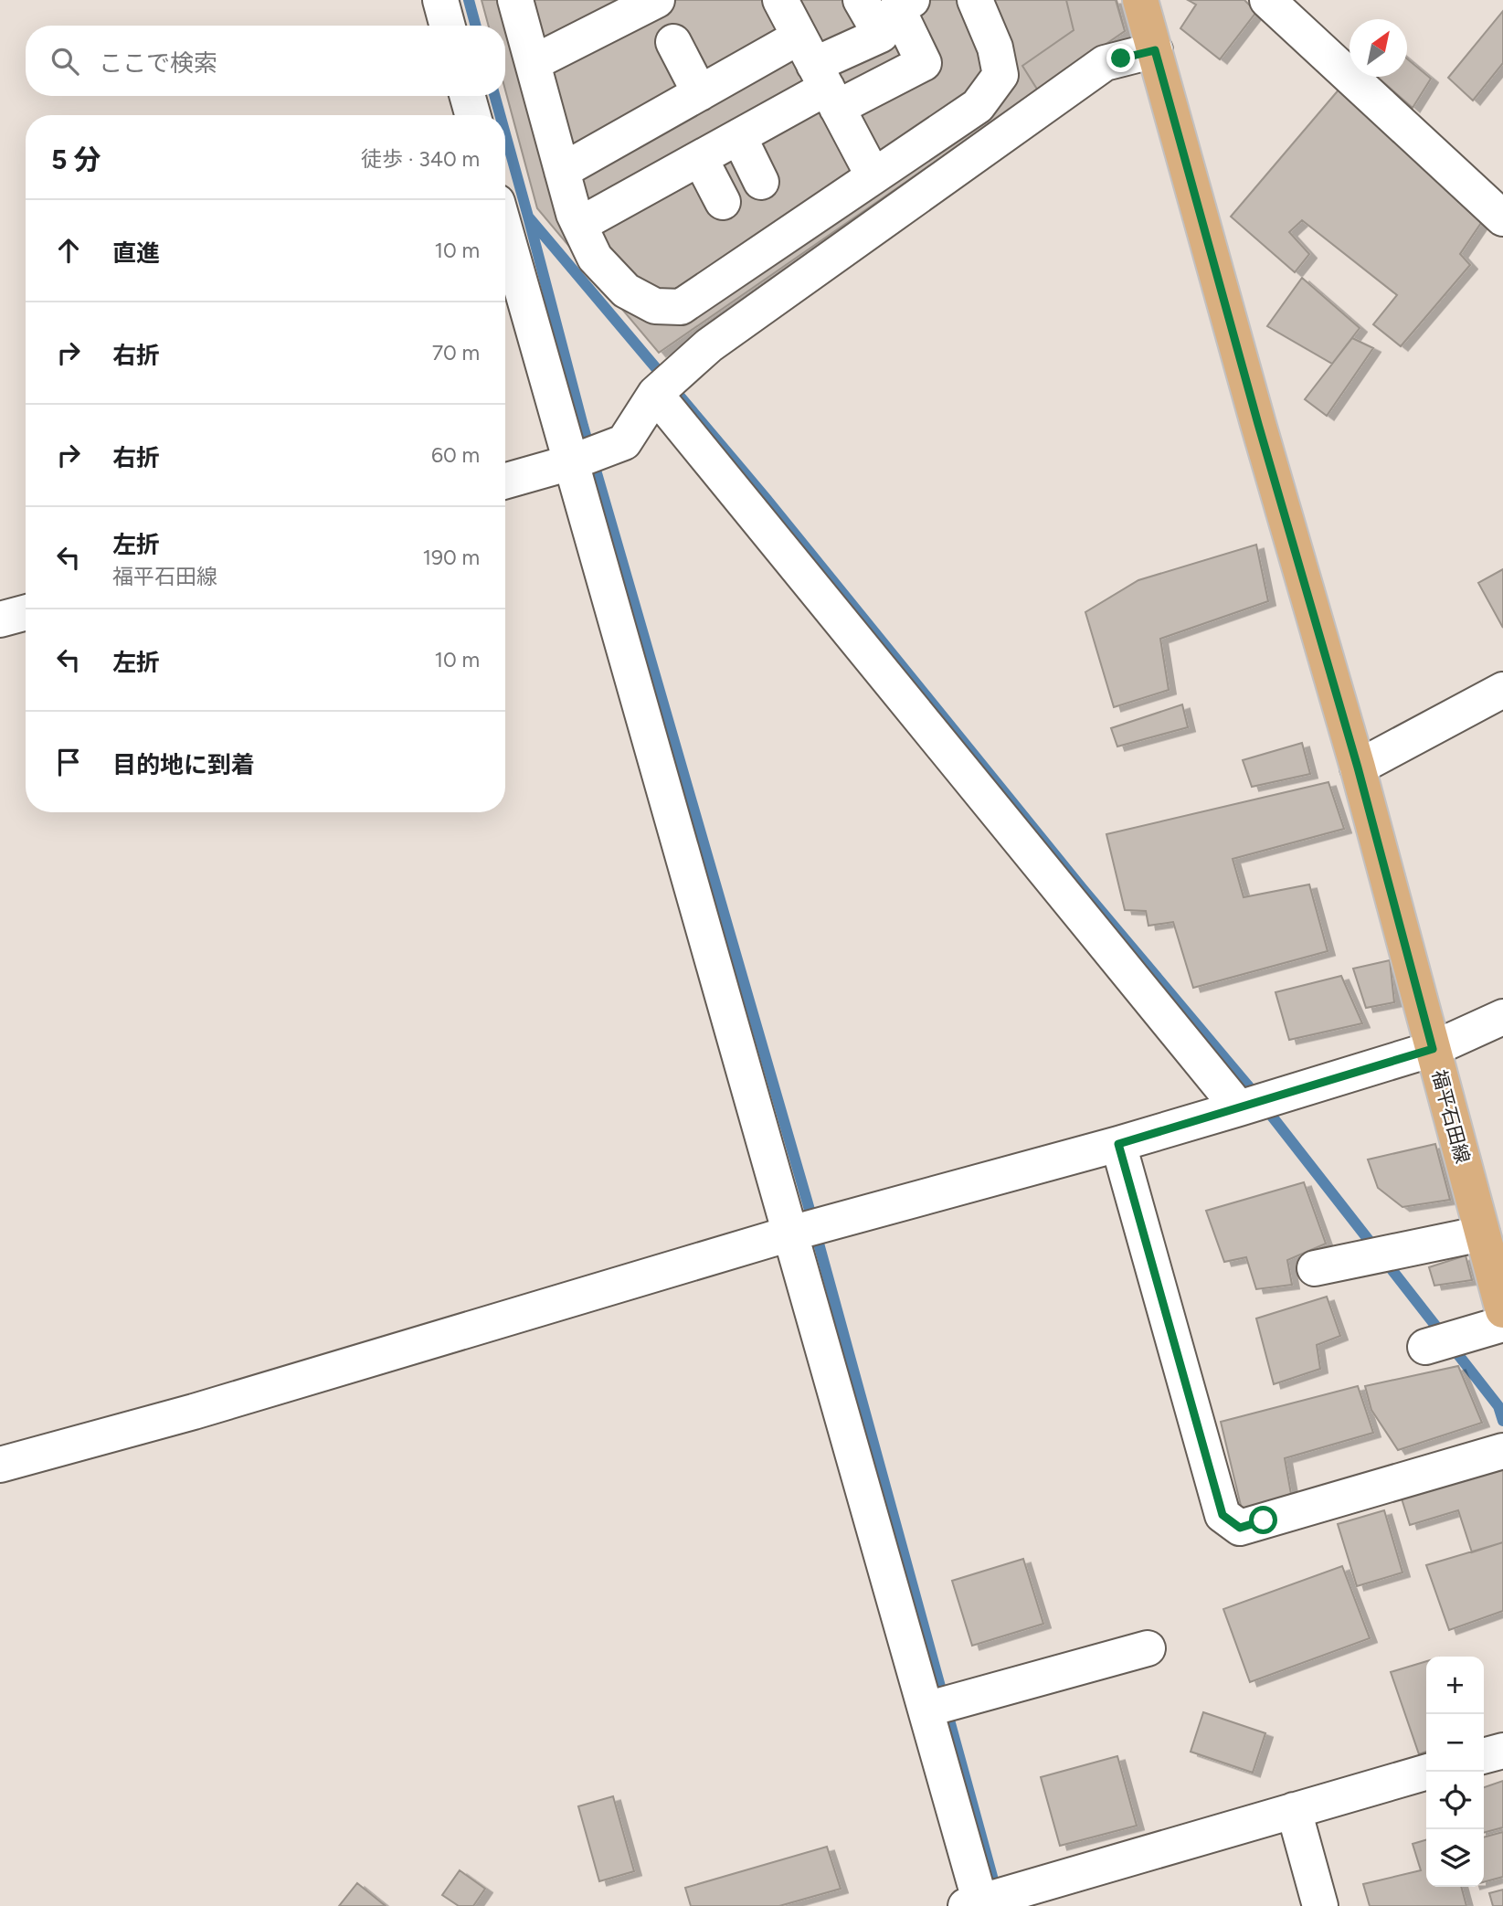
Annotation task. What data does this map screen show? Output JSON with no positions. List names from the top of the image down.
{
  "streets": {
    "main road": ["福平石田線"]
  },
  "north": "top right",
  "page": {
    "search": "ここで検索",
    "heading": ["5 分", "徒歩 · 340 m"],
    "list": [
      ["直進", "10 m"],
      ["右折", "70 m"],
      ["右折", "60 m"],
      ["左折", "福平石田線", "190 m"],
      ["左折", "10 m"],
      "目的地に到着"
    ],
    "map_buttons": ["+", "−"]
  }
}
